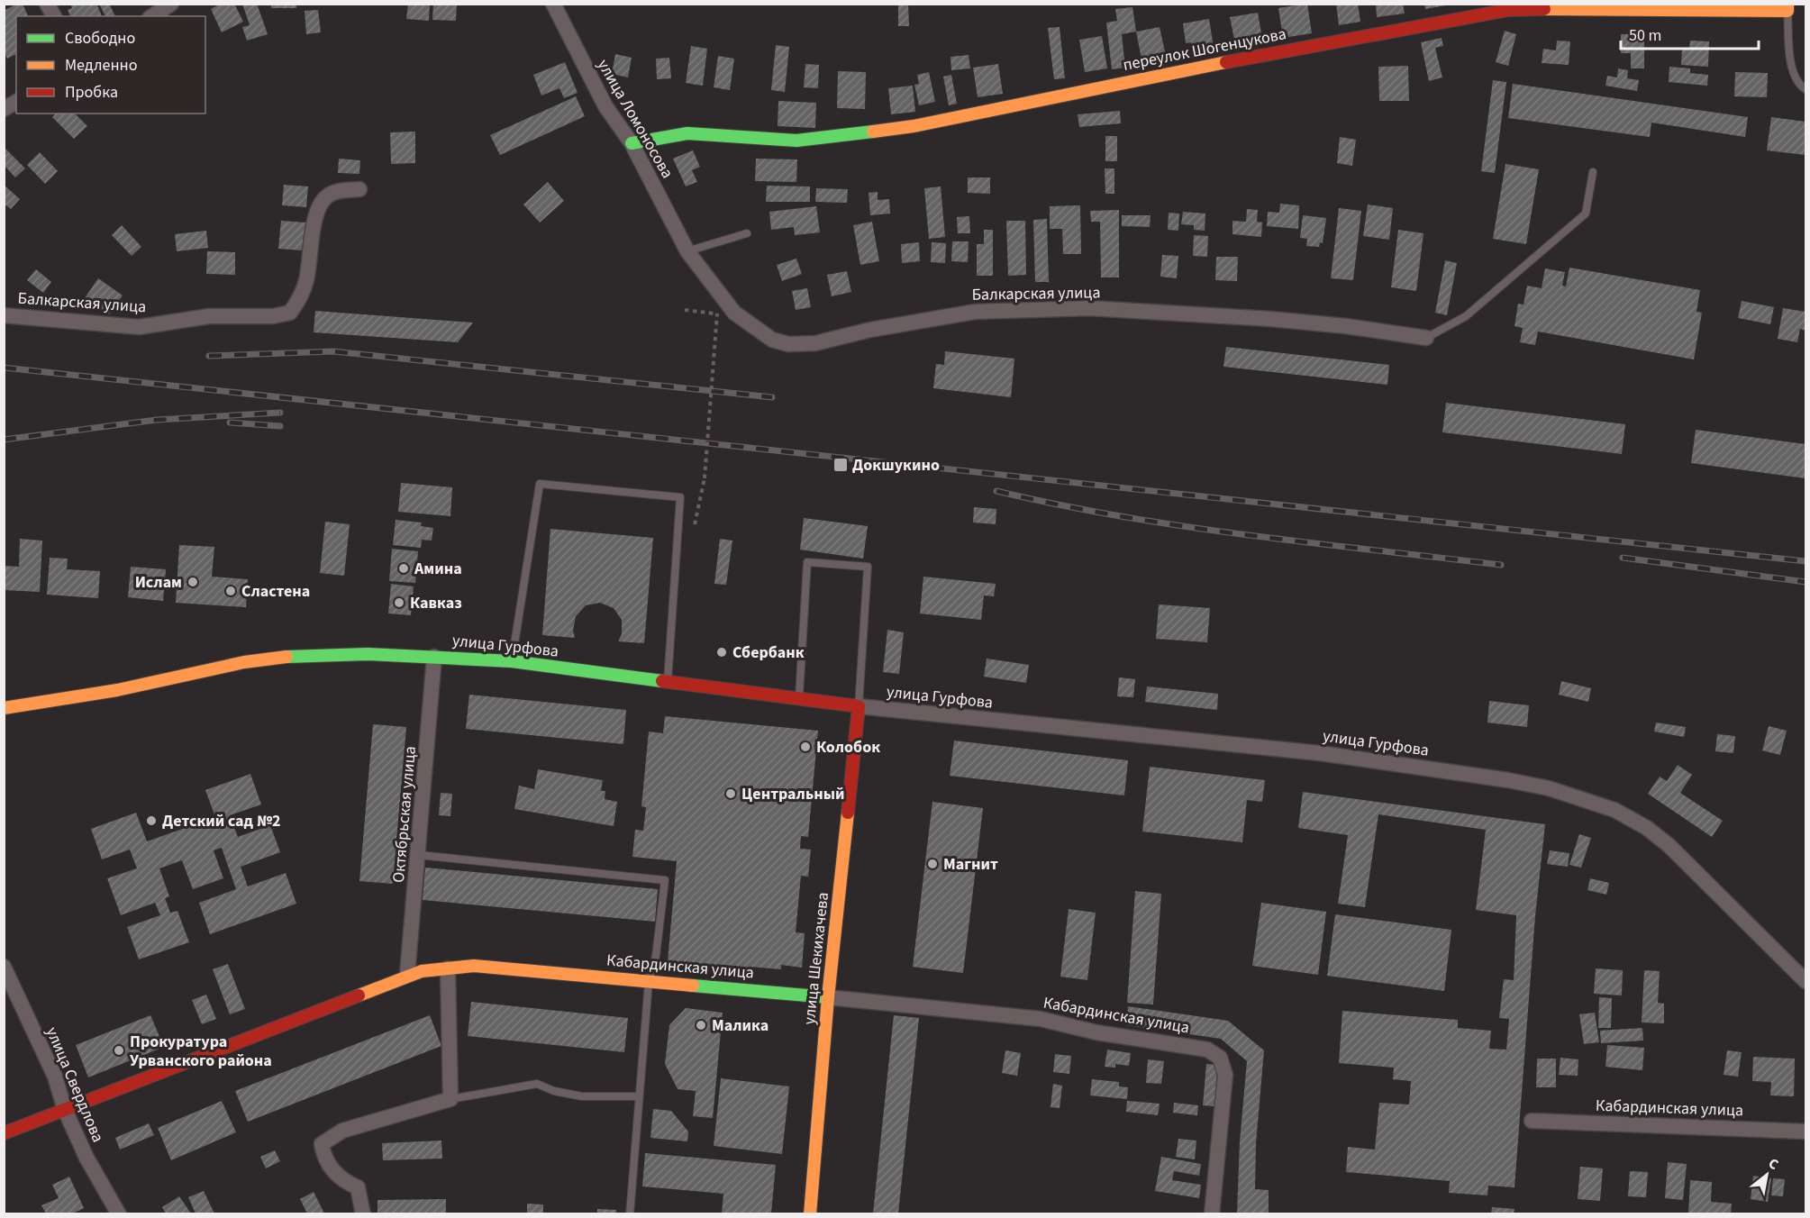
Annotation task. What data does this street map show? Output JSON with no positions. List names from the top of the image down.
{
  "streets": {
    "street": [
      "переулок Шогенцукова",
      "улица Ломоносова",
      "Балкарская улица",
      "улица Гурфова",
      "Октябрьская улица",
      "улица Шекихачева",
      "Кабардинская улица",
      "улица Свердлова"
    ]
  },
  "crossings": [
    ["переулок Шогенцукова", "улица Ломоносова"],
    ["улица Ломоносова", "Балкарская улица"],
    ["улица Гурфова", "Октябрьская улица"],
    ["улица Гурфова", "улица Шекихачева"],
    ["Октябрьская улица", "Кабардинская улица"],
    ["улица Шекихачева", "Кабардинская улица"],
    ["Кабардинская улица", "улица Свердлова"]
  ],
  "places": {
    "transit": ["Докшукино"],
    "other": [
      "Амина",
      "Ислам",
      "Сластена",
      "Кавказ",
      "Сбербанк",
      "Колобок",
      "Центральный",
      "Детский сад №2",
      "Магнит",
      "Малика",
      "Прокуратура Урванского района"
    ]
  },
  "legend": ["Свободно", "Медленно", "Пробка"],
  "scale_bar": "50 m",
  "north": "top right"
}
